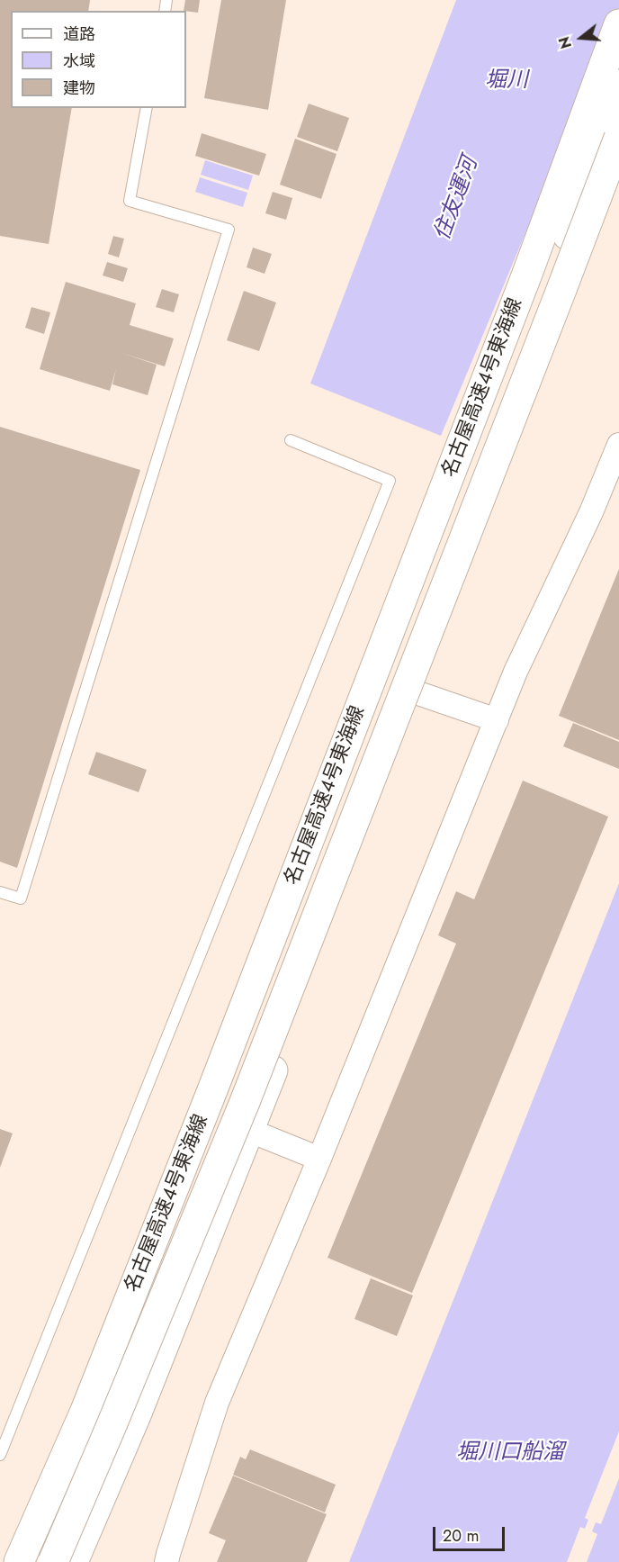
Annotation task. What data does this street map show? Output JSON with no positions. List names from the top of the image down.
{
  "streets": {
    "main road": ["名古屋高速4号東海線"]
  },
  "water": ["堀川", "住友運河", "堀川口船溜"],
  "legend": ["道路", "水域", "建物"],
  "scale_bar": "20 m",
  "north": "left"
}
